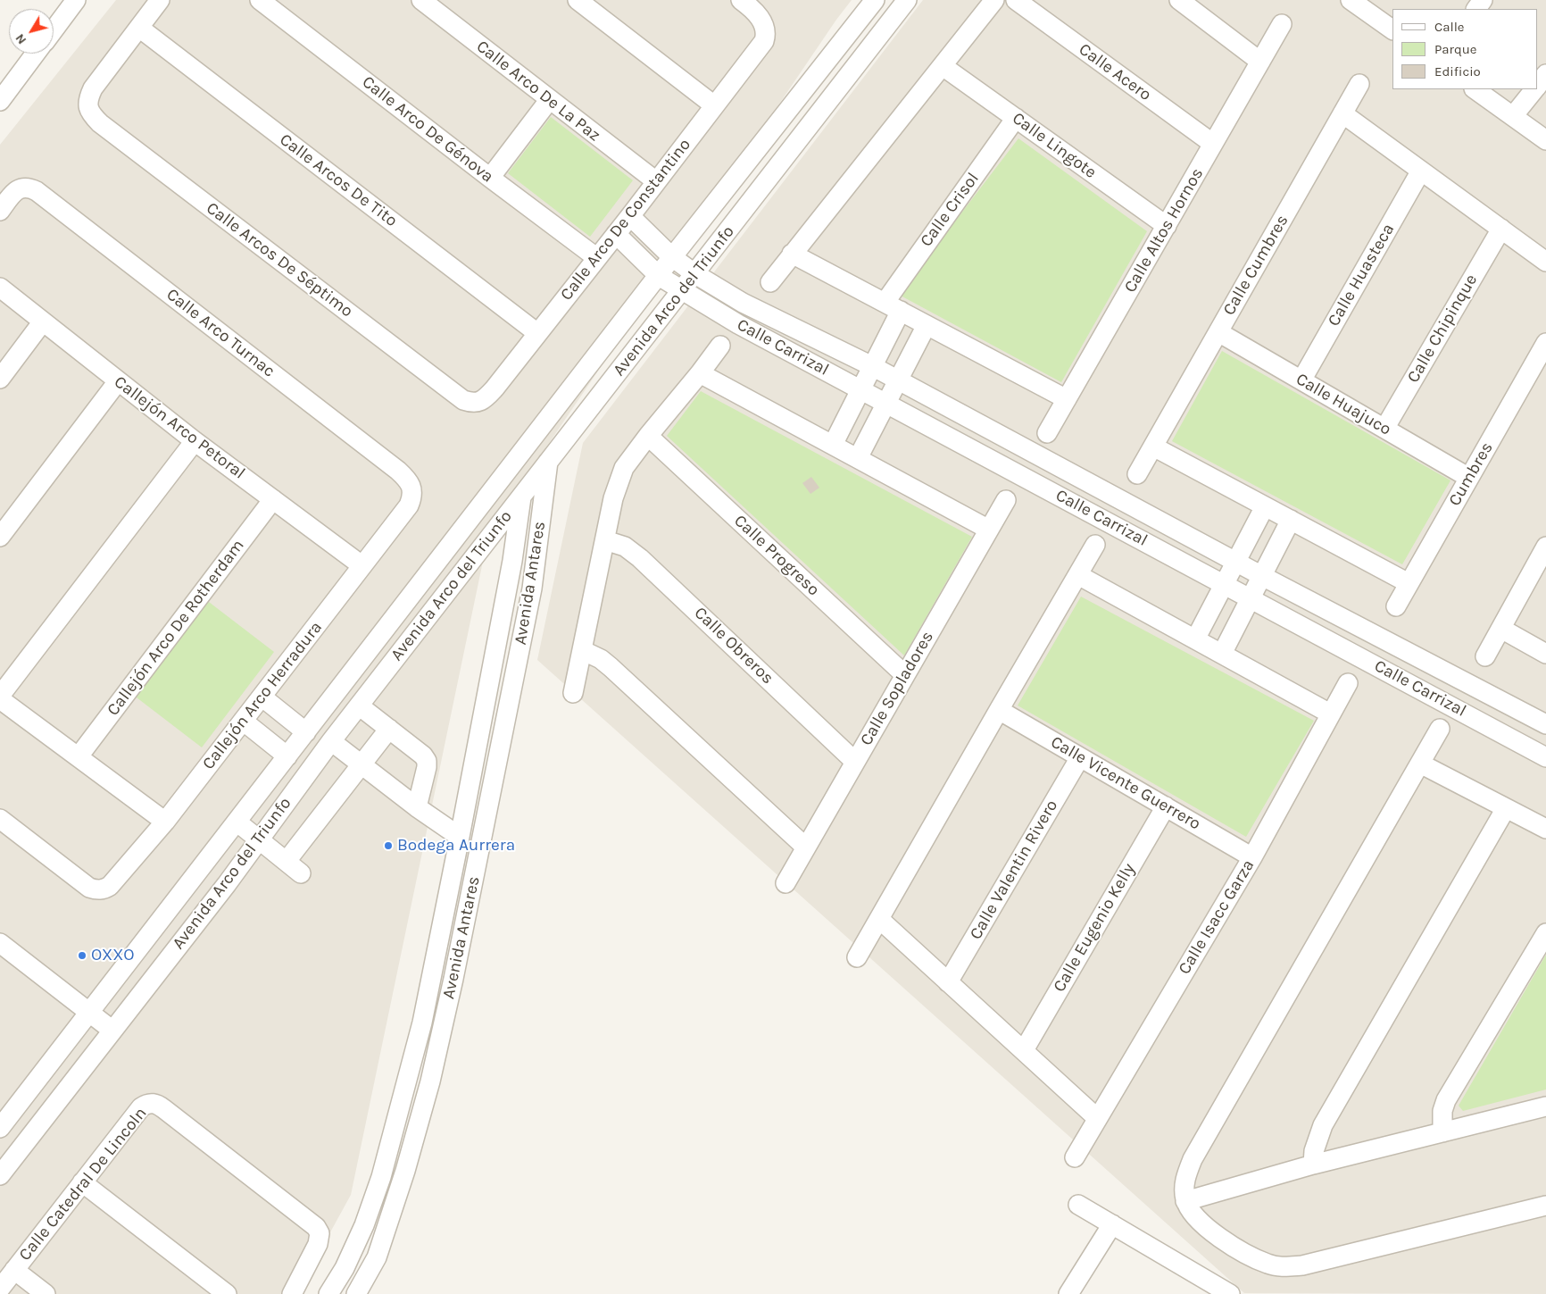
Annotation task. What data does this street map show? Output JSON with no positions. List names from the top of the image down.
{
  "streets": {
    "street": [
      "Calle Acero",
      "Calle Arco De La Paz",
      "Calle Arco De Génova",
      "Calle Lingote",
      "Calle Arcos De Tito",
      "Calle Crisol",
      "Calle Arco De Constantino",
      "Calle Altos Hornos",
      "Calle Arcos De Séptimo",
      "Calle Cumbres",
      "Calle Huasteca",
      "Avenida Arco del Triunfo",
      "Calle Chipinque",
      "Calle Arco Turnac",
      "Calle Carrizal",
      "Calle Huajuco",
      "Callejón Arco Petoral",
      "Cumbres",
      "Calle Progreso",
      "Avenida Antares",
      "Callejón Arco De Rotherdam",
      "Calle Obreros",
      "Calle Sopladores",
      "Callejón Arco Herradura",
      "Calle Vicente Guerrero",
      "Calle Valentin Rivero",
      "Calle Isacc Garza",
      "Calle Eugenio Kelly",
      "Calle Catedral De Lincoln"
    ]
  },
  "crossings": [
    ["Calle Acero", "Calle Altos Hornos"],
    ["Calle Arco De La Paz", "Calle Arco De Constantino"],
    ["Calle Arco De Génova", "Calle Arco De Constantino"],
    ["Calle Lingote", "Calle Crisol"],
    ["Calle Lingote", "Calle Altos Hornos"],
    ["Calle Arcos De Tito", "Calle Arco De Constantino"],
    ["Calle Arcos De Tito", "Calle Arcos De Séptimo"],
    ["Calle Crisol", "Calle Carrizal"],
    ["Calle Arco De Constantino", "Calle Arcos De Séptimo"],
    ["Calle Arco De Constantino", "Calle Carrizal"],
    ["Calle Cumbres", "Calle Huajuco"],
    ["Calle Huasteca", "Calle Huajuco"],
    ["Avenida Arco del Triunfo", "Calle Carrizal"],
    ["Avenida Arco del Triunfo", "Avenida Antares"],
    ["Calle Chipinque", "Calle Huajuco"],
    ["Calle Arco Turnac", "Callejón Arco Herradura"],
    ["Calle Huajuco", "Cumbres"],
    ["Callejón Arco Petoral", "Callejón Arco De Rotherdam"],
    ["Callejón Arco Petoral", "Callejón Arco Herradura"],
    ["Calle Progreso", "Calle Sopladores"],
    ["Calle Obreros", "Calle Sopladores"],
    ["Calle Vicente Guerrero", "Calle Valentin Rivero"],
    ["Calle Vicente Guerrero", "Calle Isacc Garza"],
    ["Calle Vicente Guerrero", "Calle Eugenio Kelly"]
  ],
  "places": ["Bodega Aurrera", "OXXO"],
  "legend": ["Calle", "Parque", "Edificio"],
  "north": "bottom left"
}
